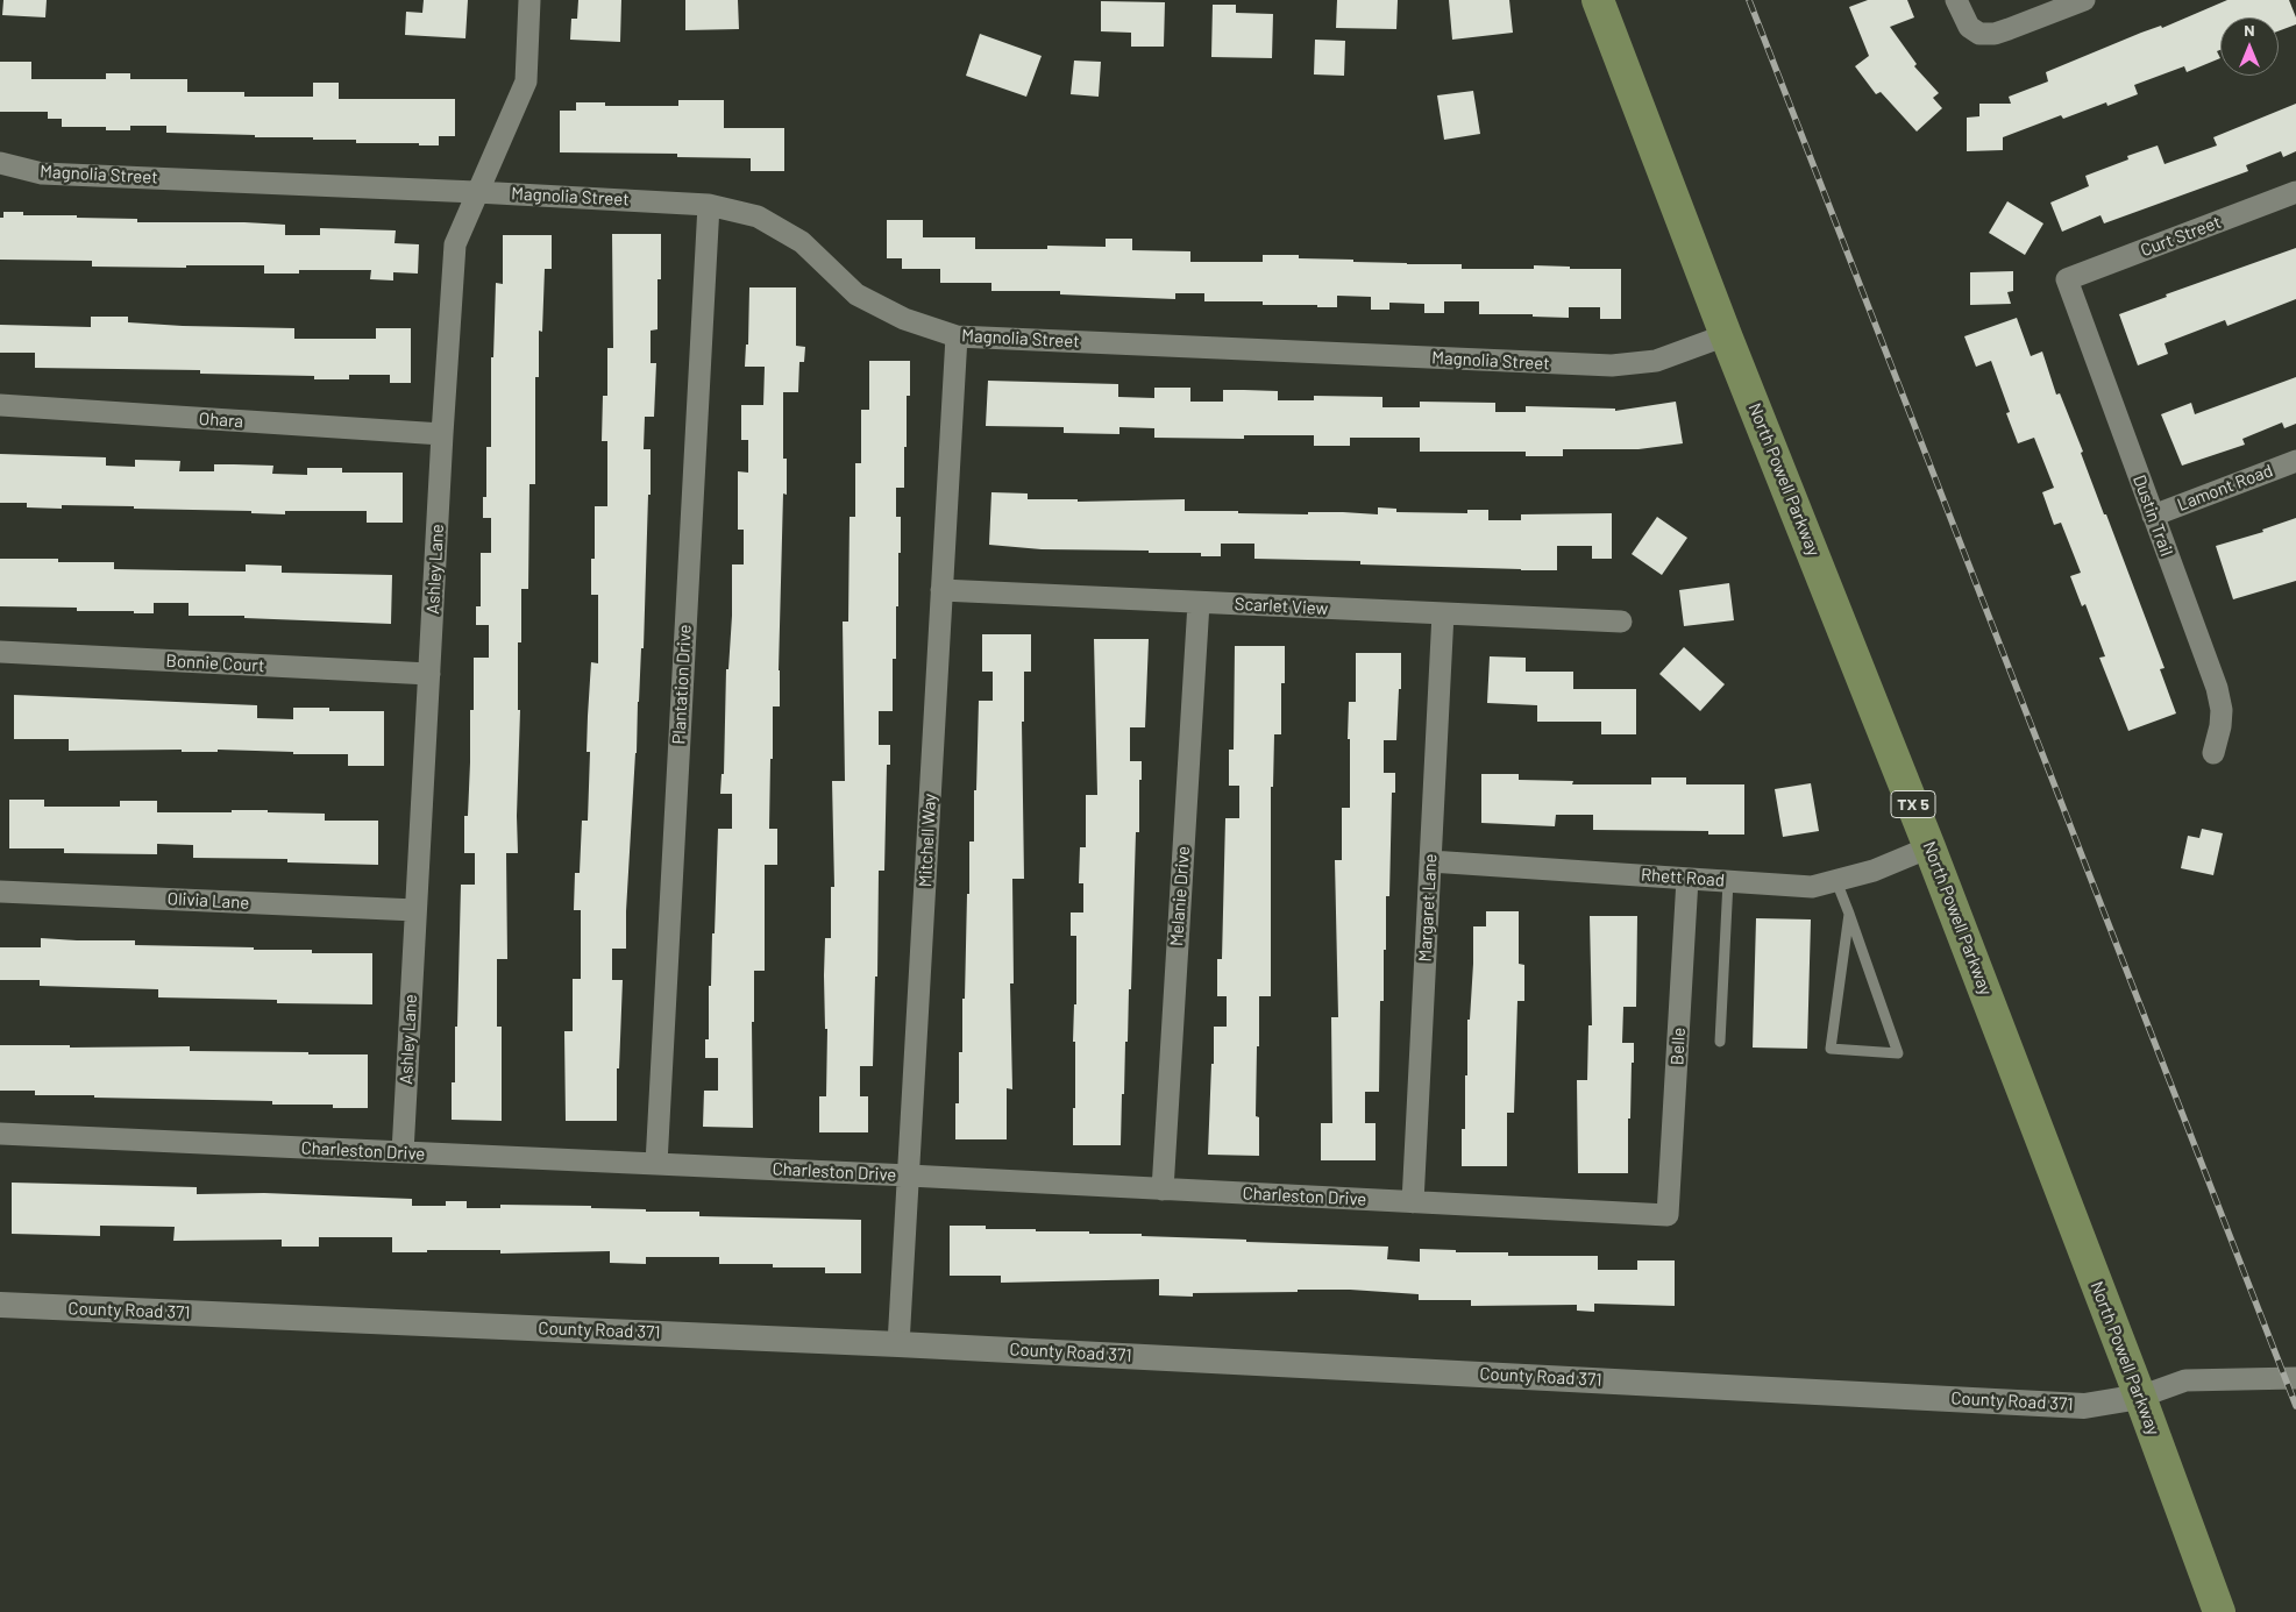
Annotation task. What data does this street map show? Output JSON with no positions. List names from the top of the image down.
{
  "streets": {
    "main road": ["North Powell Parkway", "TX 5"],
    "street": [
      "Magnolia Street",
      "Curt Street",
      "Ohara",
      "Lamont Road",
      "Dustin Trail",
      "Ashley Lane",
      "Scarlet View",
      "Bonnie Court",
      "Plantation Drive",
      "Mitchell Way",
      "Rhett Road",
      "Melanie Drive",
      "Olivia Lane",
      "Margaret Lane",
      "Belle",
      "Charleston Drive",
      "County Road 371"
    ]
  },
  "crossings": [
    ["Magnolia Street", "North Powell Parkway"],
    ["Magnolia Street", "Ashley Lane"],
    ["Magnolia Street", "Plantation Drive"],
    ["Magnolia Street", "Mitchell Way"],
    ["Curt Street", "Dustin Trail"],
    ["Ohara", "Ashley Lane"],
    ["North Powell Parkway", "Rhett Road"],
    ["North Powell Parkway", "County Road 371"],
    ["Lamont Road", "Dustin Trail"],
    ["Ashley Lane", "Bonnie Court"],
    ["Ashley Lane", "Olivia Lane"],
    ["Ashley Lane", "Charleston Drive"],
    ["Scarlet View", "Mitchell Way"],
    ["Scarlet View", "Melanie Drive"],
    ["Scarlet View", "Margaret Lane"],
    ["Plantation Drive", "Charleston Drive"],
    ["Mitchell Way", "Charleston Drive"],
    ["Mitchell Way", "County Road 371"],
    ["Rhett Road", "Margaret Lane"],
    ["Rhett Road", "Belle"],
    ["Melanie Drive", "Charleston Drive"],
    ["Margaret Lane", "Charleston Drive"],
    ["Belle", "Charleston Drive"]
  ],
  "north": "top"
}
